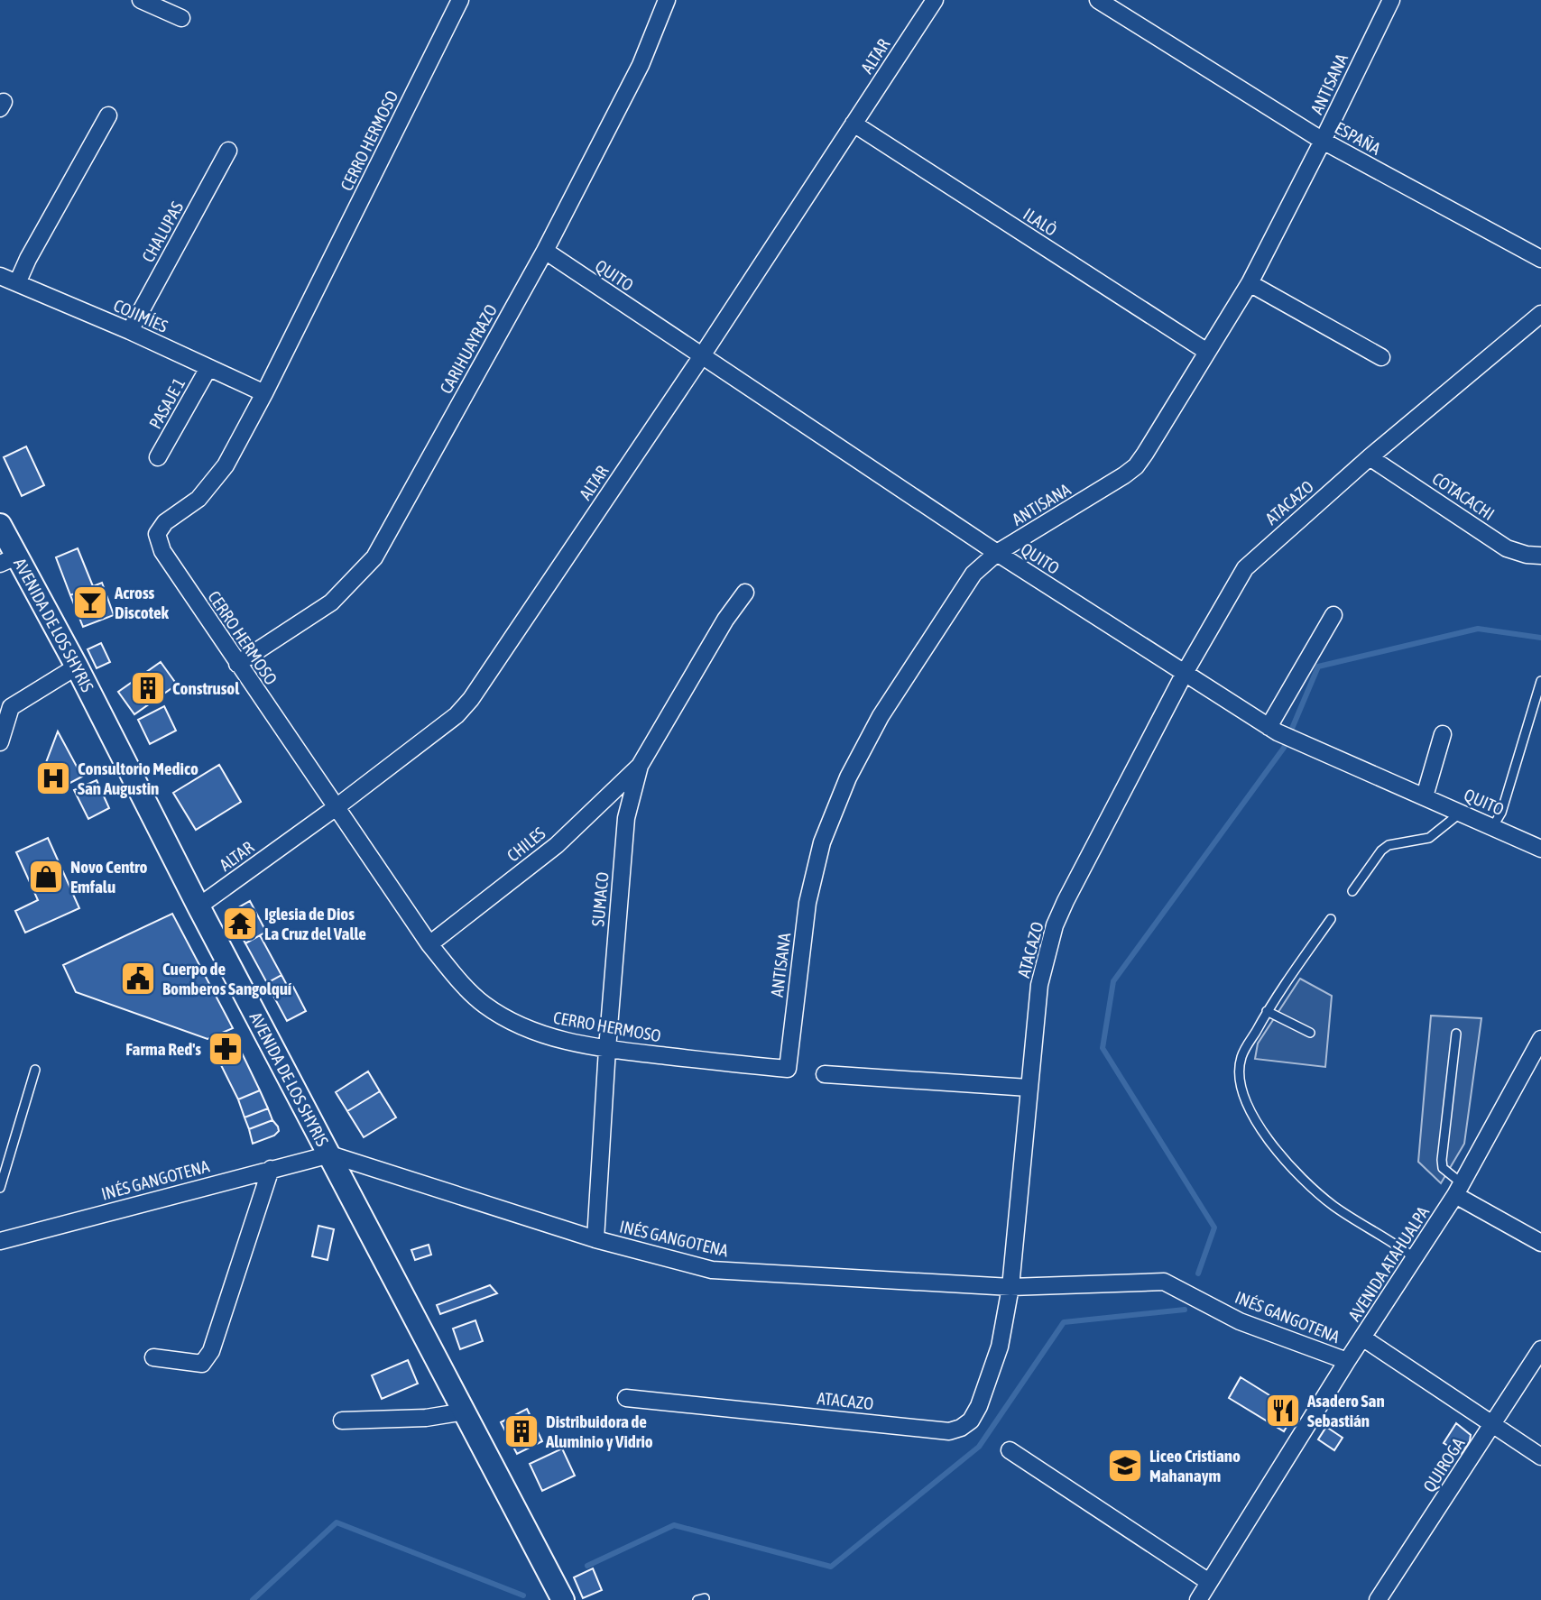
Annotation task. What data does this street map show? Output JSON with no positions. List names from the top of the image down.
{
  "streets": {
    "main road": ["AVENIDA DE LOS SHYRIS"],
    "street": [
      "ALTAR",
      "ANTISANA",
      "ESPAÑA",
      "CERRO HERMOSO",
      "ILALÒ",
      "CHALUPAS",
      "QUITO",
      "COJIMÍES",
      "CARIHUAYRAZO",
      "PASAJE 1",
      "COTACACHI",
      "ATACAZO",
      "CHILES",
      "SUMACO",
      "INÉS GANGOTENA",
      "AVENIDA ATAHUALPA",
      "QUIROGA"
    ]
  },
  "crossings": [
    ["ALTAR", "CERRO HERMOSO"],
    ["ALTAR", "ILALÒ"],
    ["ALTAR", "QUITO"],
    ["ALTAR", "AVENIDA DE LOS SHYRIS"],
    ["ANTISANA", "ESPAÑA"],
    ["ANTISANA", "CERRO HERMOSO"],
    ["ANTISANA", "ILALÒ"],
    ["ANTISANA", "QUITO"],
    ["CERRO HERMOSO", "COJIMÍES"],
    ["CERRO HERMOSO", "CARIHUAYRAZO"],
    ["CERRO HERMOSO", "CHILES"],
    ["CERRO HERMOSO", "SUMACO"],
    ["CHALUPAS", "COJIMÍES"],
    ["QUITO", "CARIHUAYRAZO"],
    ["QUITO", "ATACAZO"],
    ["COJIMÍES", "PASAJE 1"],
    ["COTACACHI", "ATACAZO"],
    ["ATACAZO", "INÉS GANGOTENA"],
    ["AVENIDA DE LOS SHYRIS", "INÉS GANGOTENA"],
    ["CHILES", "SUMACO"],
    ["SUMACO", "INÉS GANGOTENA"],
    ["INÉS GANGOTENA", "AVENIDA ATAHUALPA"],
    ["INÉS GANGOTENA", "QUIROGA"]
  ],
  "places": {
    "bar": ["Across Discotek"],
    "building": ["Construsol", "Distribuidora de Aluminio y Vidrio"],
    "hospital": ["Consultorio Medico San Augustin"],
    "shop": ["Novo Centro Emfalu"],
    "temple": ["Iglesia de Dios La Cruz del Valle"],
    "public building": ["Cuerpo de Bomberos Sangolquí"],
    "pharmacy": ["Farma Red's"],
    "restaurant": ["Asadero San Sebastián"],
    "school or university": ["Liceo Cristiano Mahanaym"]
  }
}
